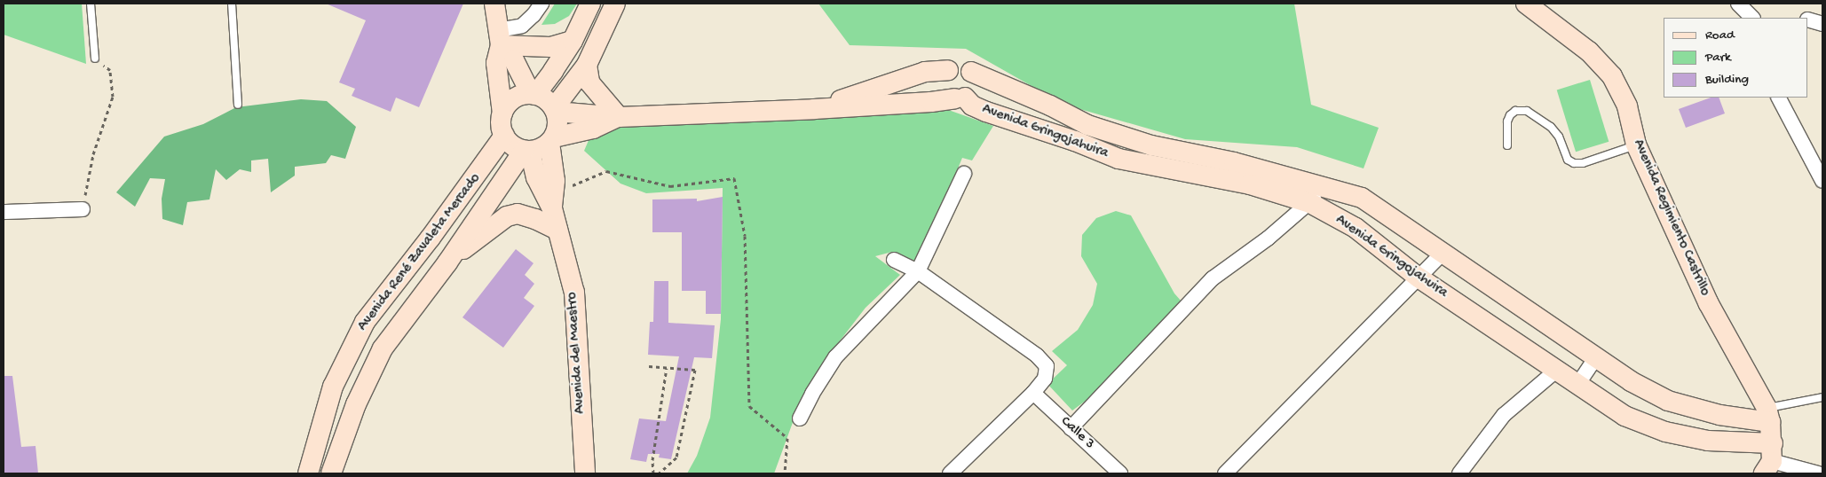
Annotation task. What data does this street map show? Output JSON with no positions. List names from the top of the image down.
{
  "streets": {
    "main road": [
      "Avenida Gringojahuira",
      "Avenida Regimiento Castrillo",
      "Avenida René Zavaleta Mercado",
      "Avenida del Maestro"
    ],
    "street": ["Calle 3"]
  },
  "crossings": [
    ["Avenida Gringojahuira", "Avenida Regimiento Castrillo"],
    ["Avenida René Zavaleta Mercado", "Avenida del Maestro"]
  ],
  "legend": ["Road", "Park", "Building"]
}
